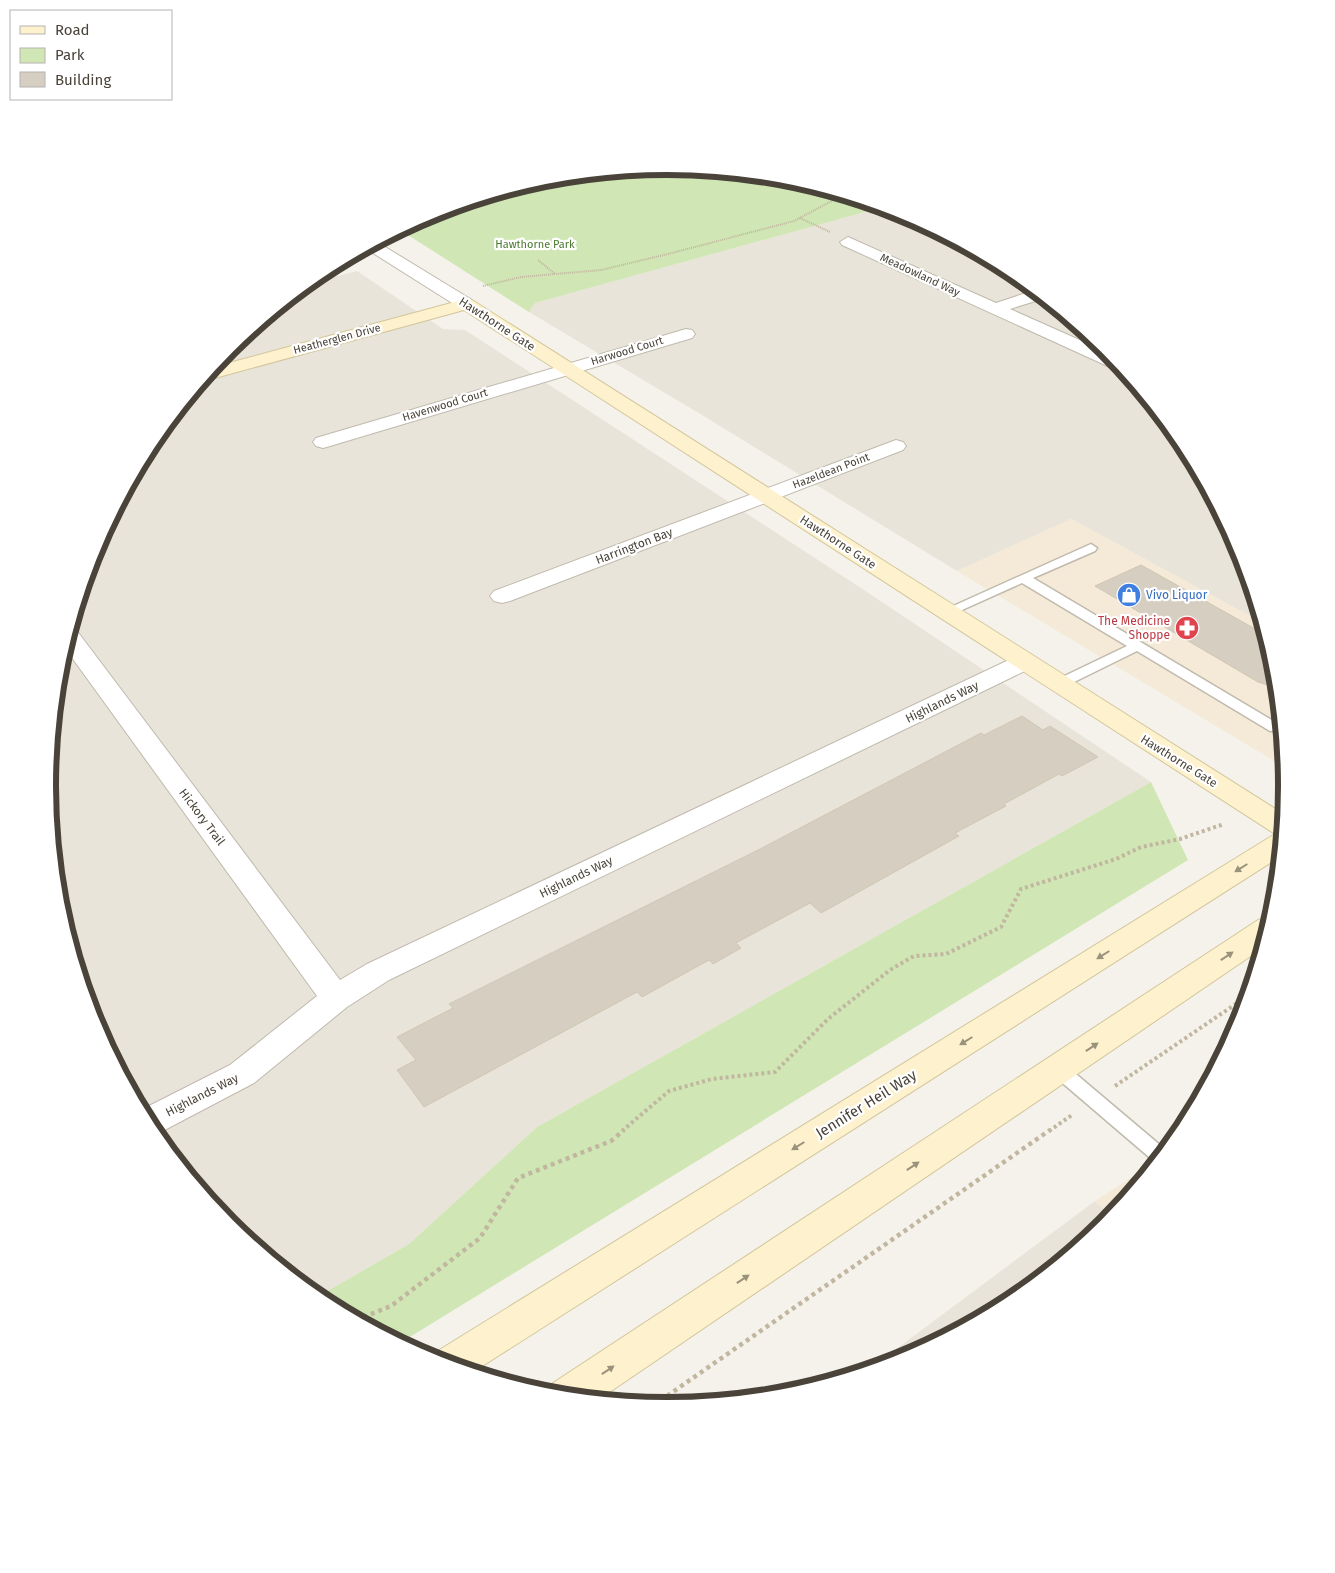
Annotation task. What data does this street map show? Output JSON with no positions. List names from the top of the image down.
{
  "streets": {
    "street": [
      "Meadowland Way",
      "Hawthorne Gate",
      "Heatherglen Drive",
      "Harwood Court",
      "Havenwood Court",
      "Hazeldean Point",
      "Harrington Bay",
      "Highlands Way",
      "Hickory Trail",
      "Jennifer Heil Way"
    ]
  },
  "crossings": [
    ["Hawthorne Gate", "Heatherglen Drive"],
    ["Hawthorne Gate", "Harwood Court"],
    ["Hawthorne Gate", "Havenwood Court"],
    ["Hawthorne Gate", "Hazeldean Point"],
    ["Hawthorne Gate", "Harrington Bay"],
    ["Hawthorne Gate", "Highlands Way"],
    ["Harwood Court", "Havenwood Court"],
    ["Hazeldean Point", "Harrington Bay"],
    ["Highlands Way", "Hickory Trail"]
  ],
  "parks": ["Hawthorne Park"],
  "places": {
    "shop": ["Vivo Liquor"],
    "pharmacy": ["The Medicine Shoppe"]
  },
  "legend": ["Road", "Park", "Building"]
}
